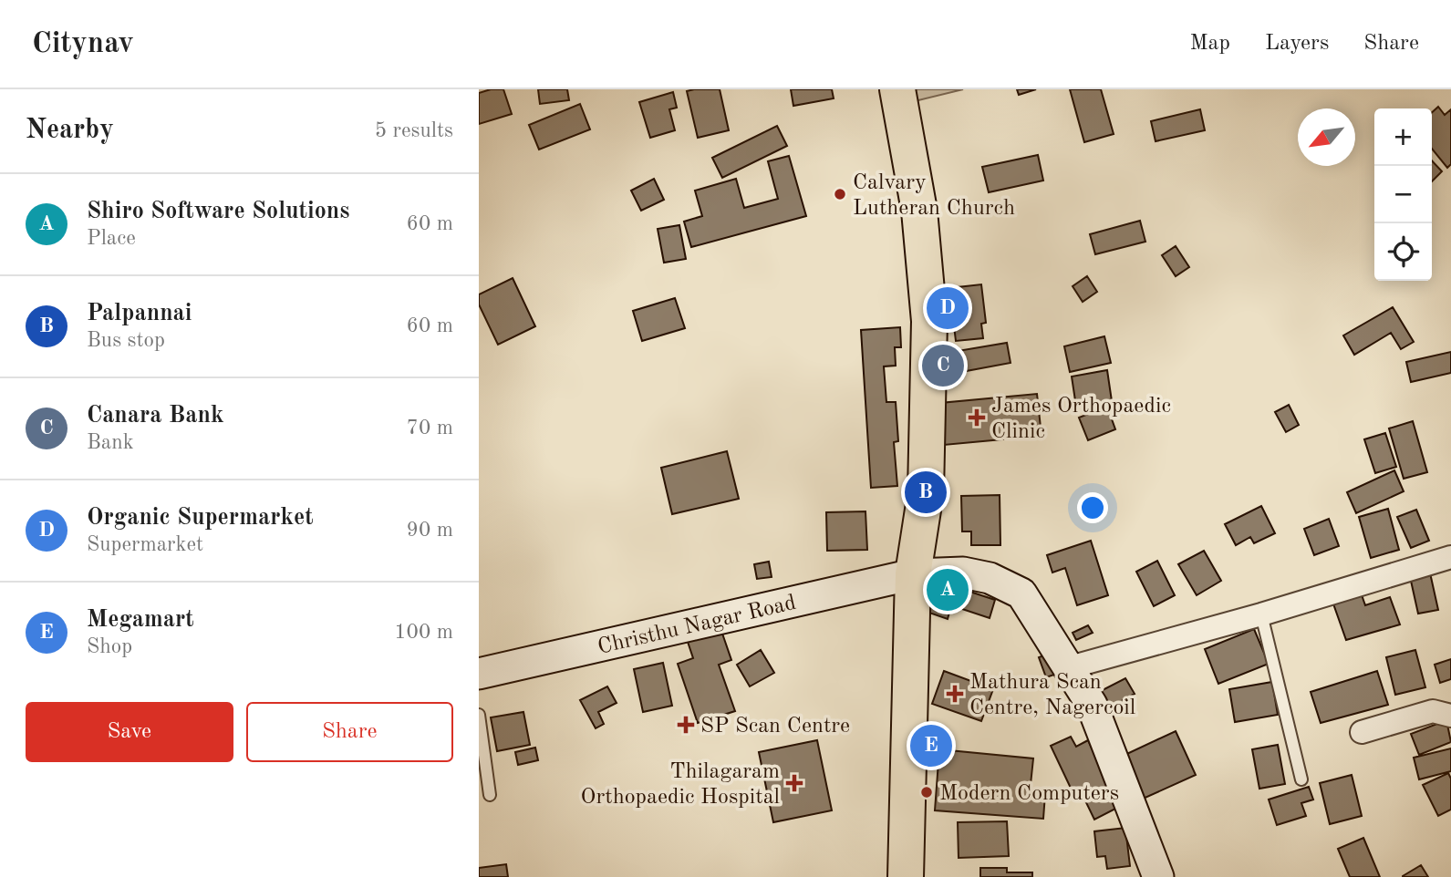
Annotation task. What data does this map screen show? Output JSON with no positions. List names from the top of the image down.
{
  "streets": {
    "street": ["Christhu Nagar Road"]
  },
  "places": {
    "other": ["Calvary Lutheran Church", "Modern Computers"],
    "health": [
      "James Orthopaedic Clinic",
      "Mathura Scan Centre, Nagercoil",
      "SP Scan Centre",
      "Thilagaram Orthopaedic Hospital"
    ]
  },
  "north": "bottom left",
  "page": {
    "header": "Citynav",
    "nav": ["Map", "Layers", "Share"],
    "heading": ["Nearby", "5 results"],
    "map_buttons": ["+", "−"],
    "list": [
      {
        "mark": "A",
        "name": "Shiro Software Solutions",
        "note": "Place",
        "value": "60 m"
      },
      {
        "mark": "B",
        "name": "Palpannai",
        "note": "Bus stop",
        "value": "60 m"
      },
      {
        "mark": "C",
        "name": "Canara Bank",
        "note": "Bank",
        "value": "70 m"
      },
      {
        "mark": "D",
        "name": "Organic Supermarket",
        "note": "Supermarket",
        "value": "90 m"
      },
      {
        "mark": "E",
        "name": "Megamart",
        "note": "Shop",
        "value": "100 m"
      }
    ],
    "pins": [
      "D",
      "C",
      "B",
      "A",
      "E"
    ],
    "buttons": ["Save", "Share"]
  }
}
